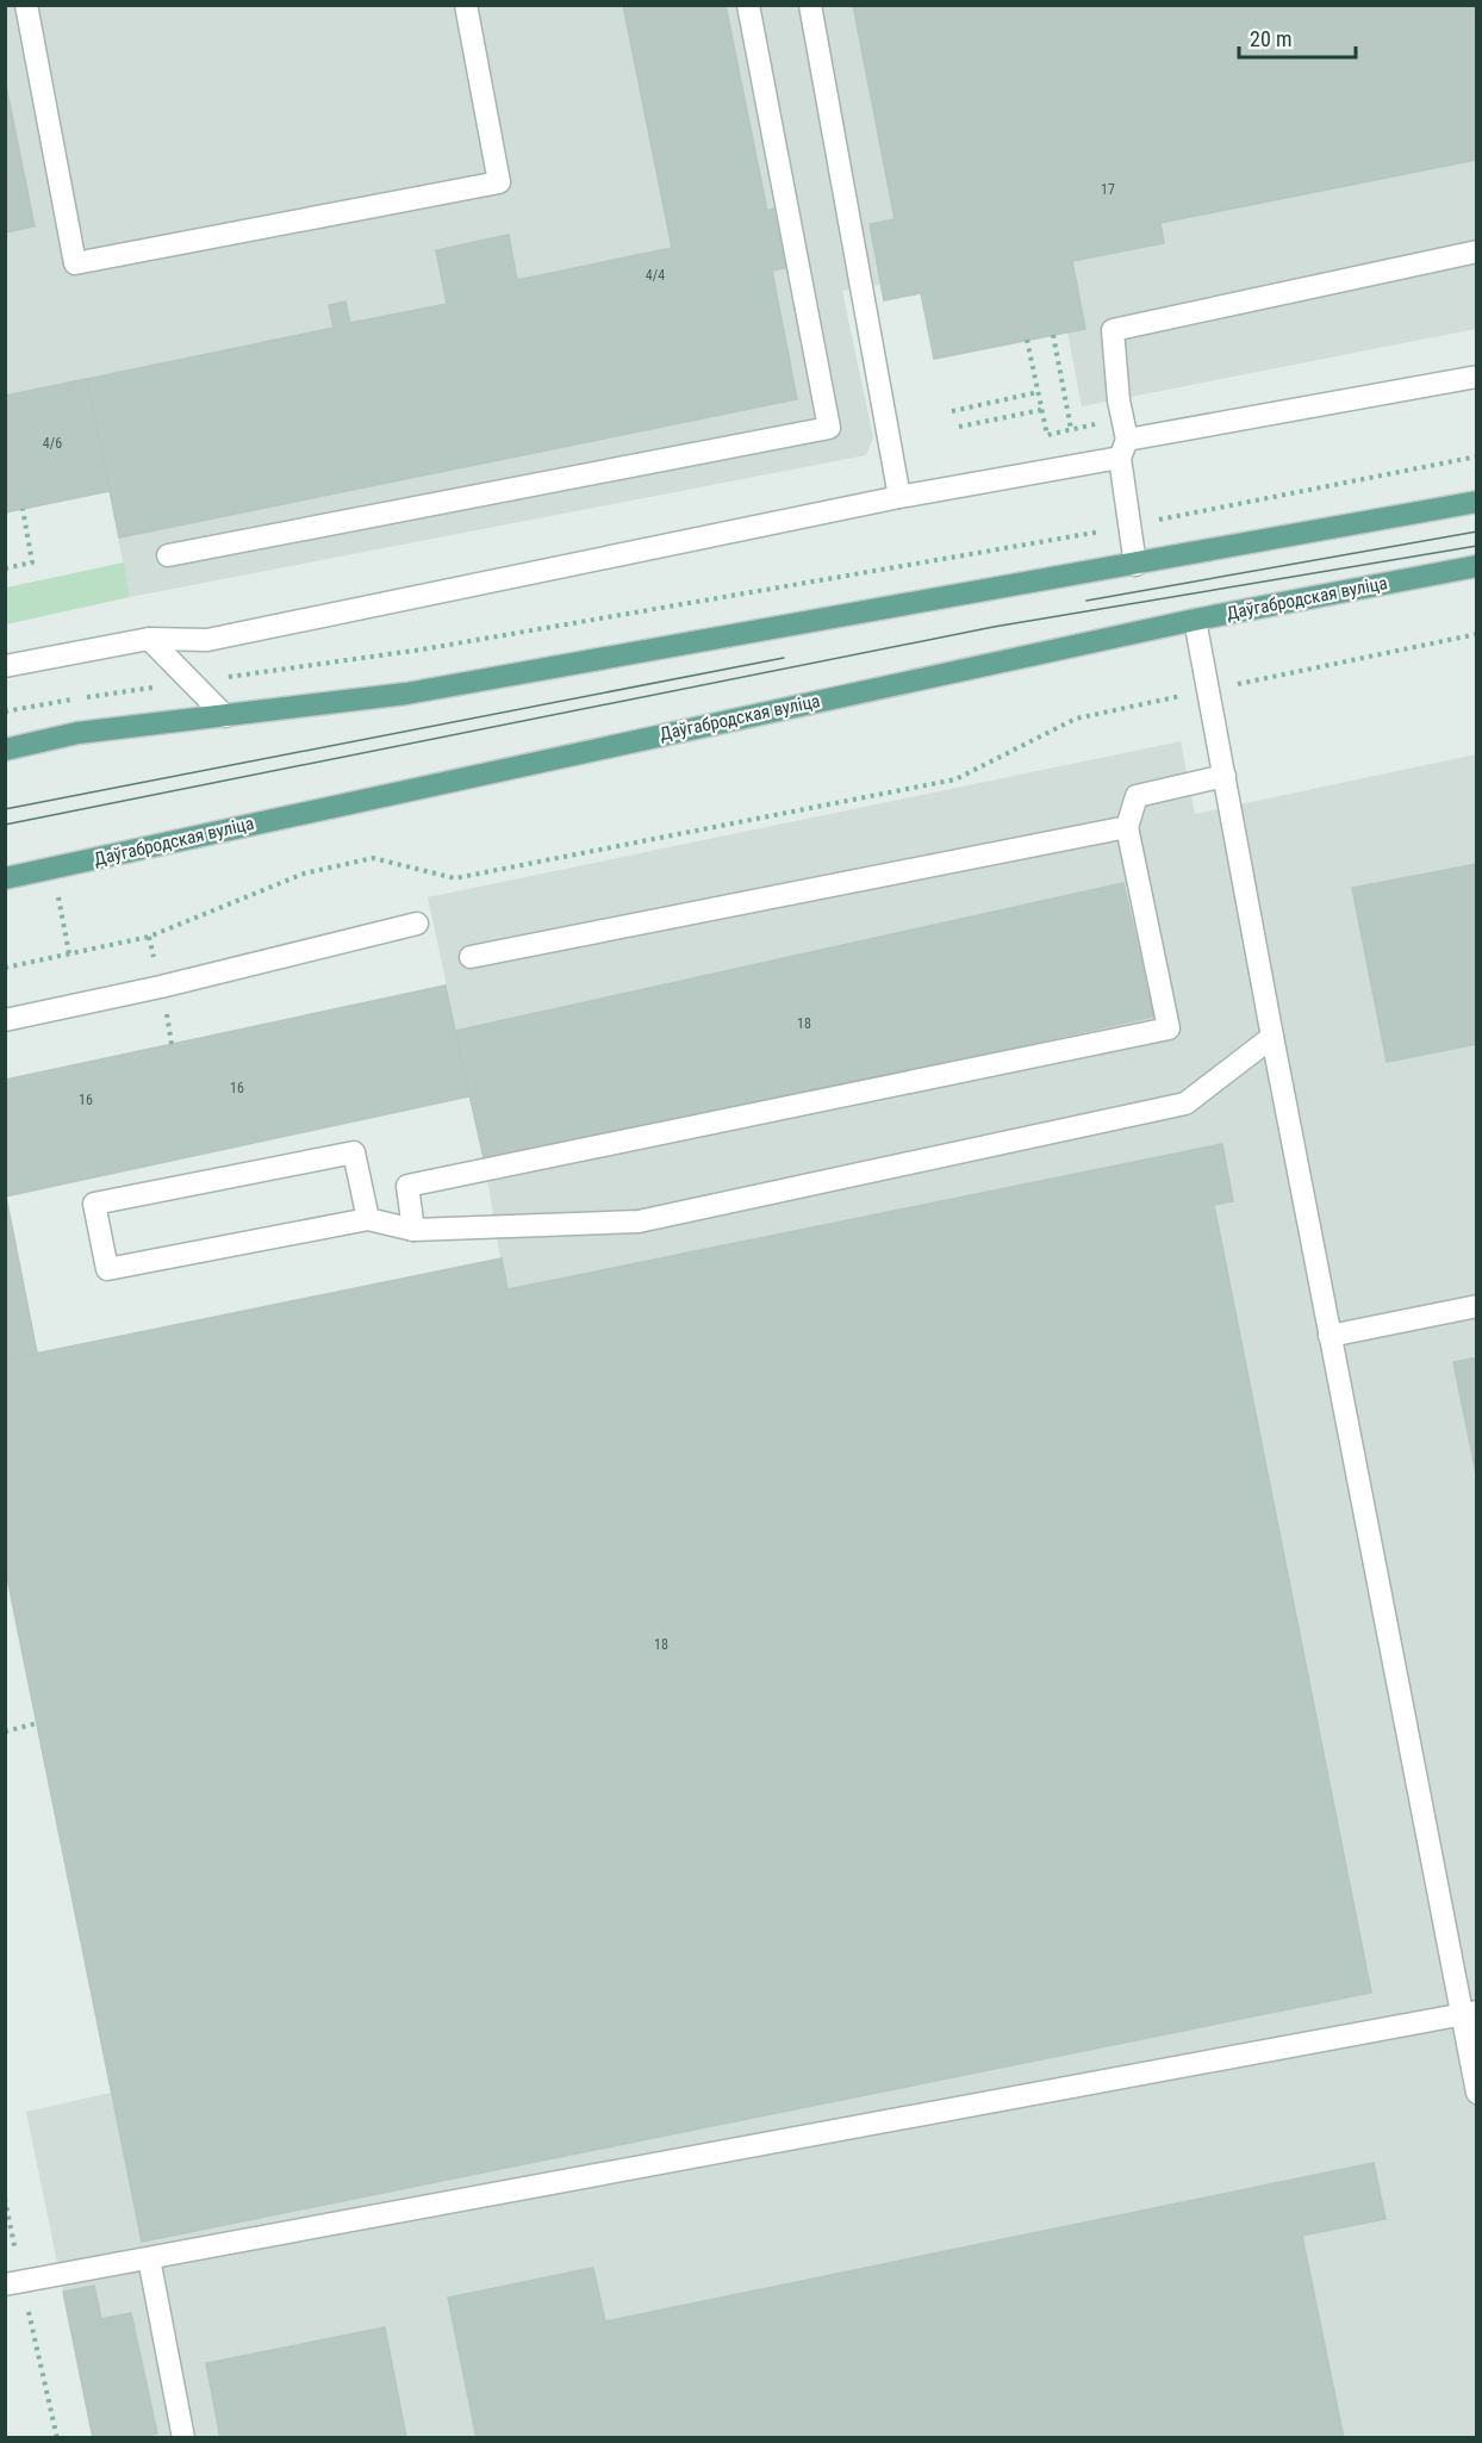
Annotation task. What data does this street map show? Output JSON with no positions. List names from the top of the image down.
{
  "streets": {
    "main road": ["Даўгабродская вуліца"]
  },
  "house_numbers": [
    "17",
    "4/4",
    "4/6",
    "18",
    "16",
    "16",
    "18"
  ],
  "scale_bar": "20 m"
}
